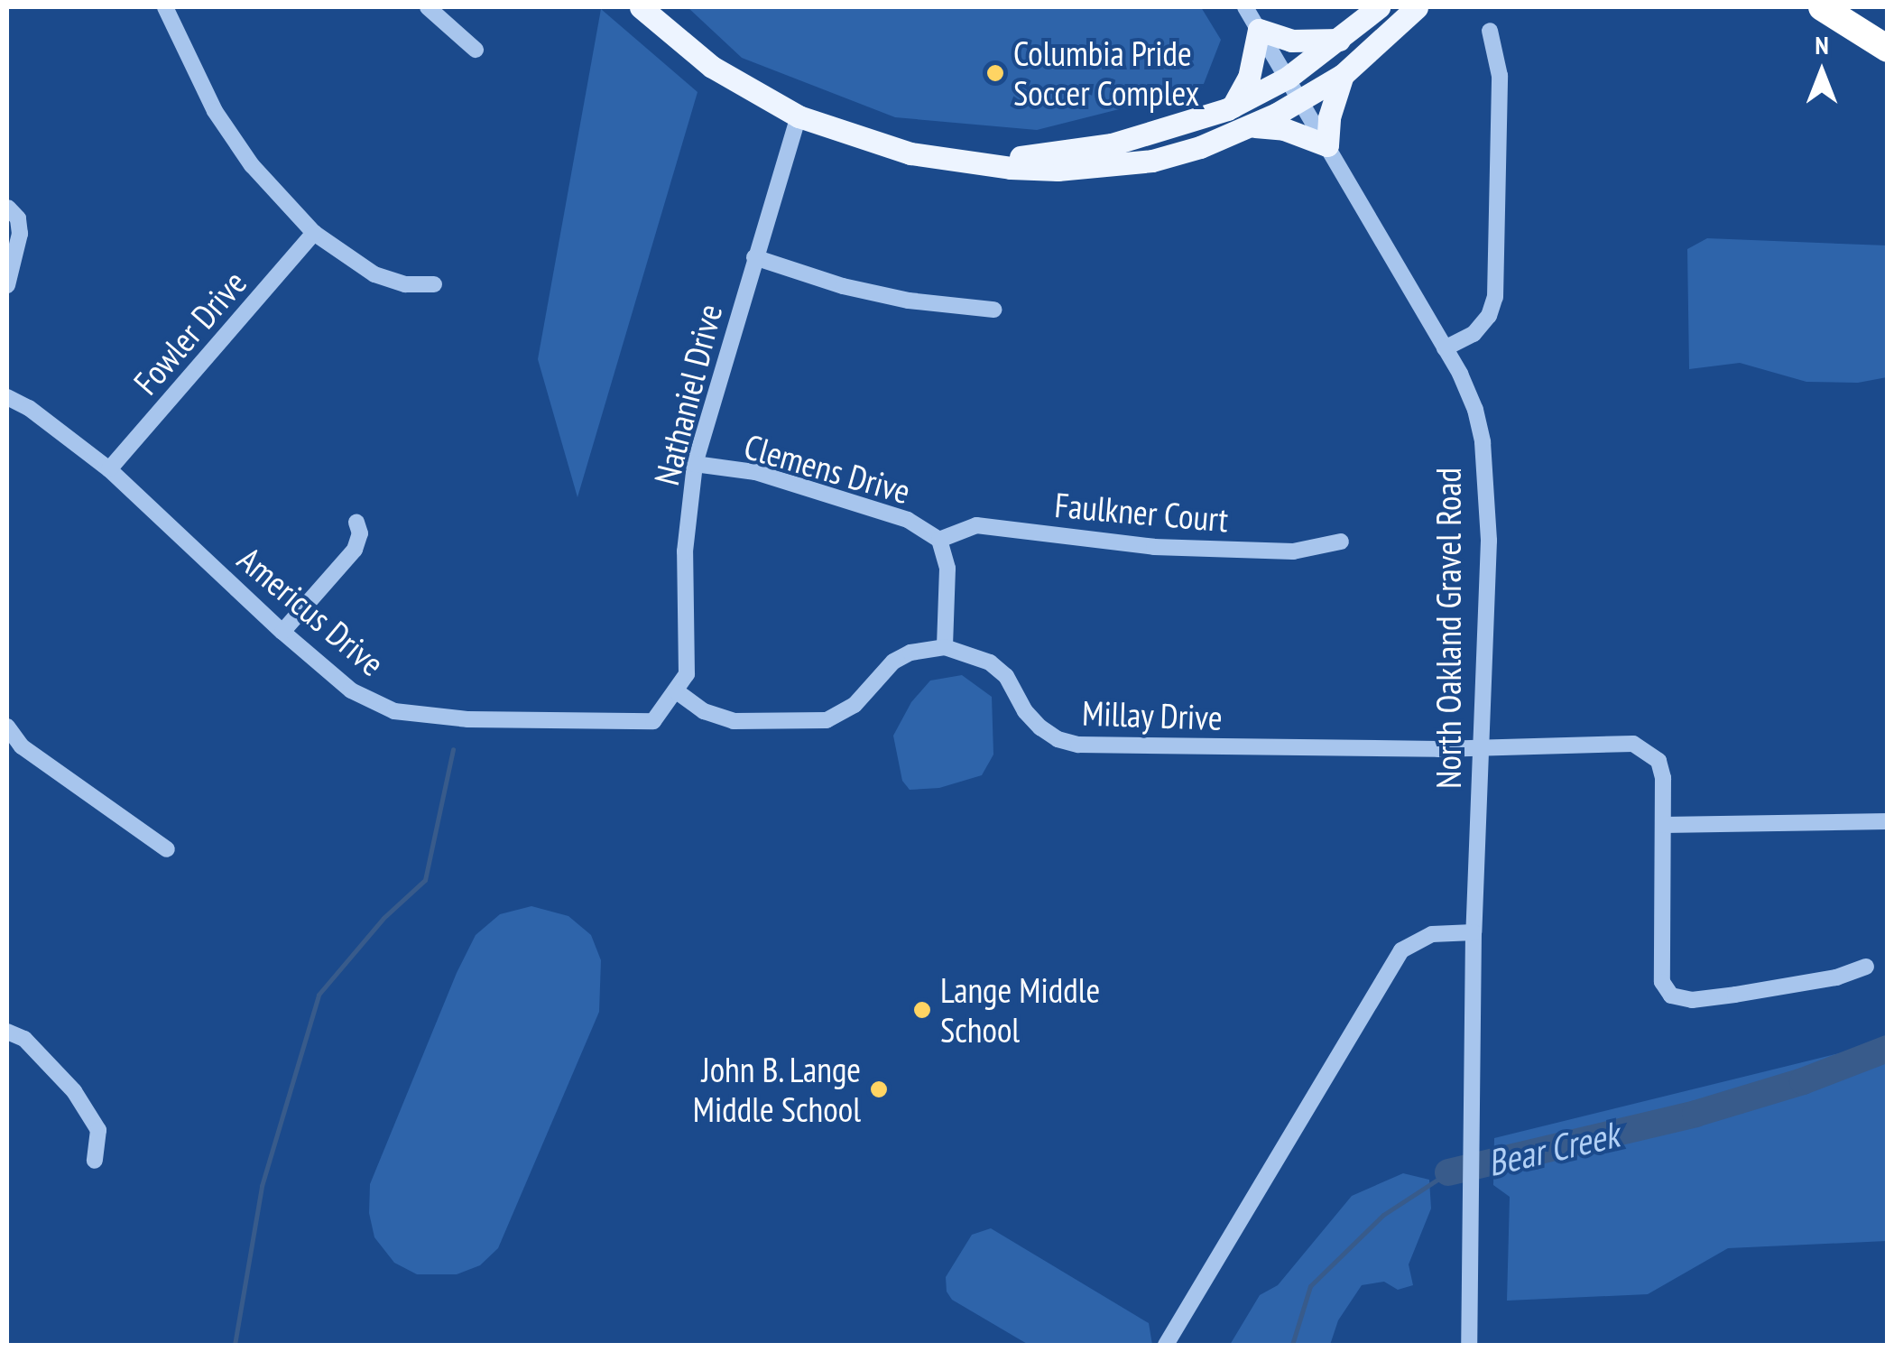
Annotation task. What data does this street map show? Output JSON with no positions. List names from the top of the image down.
{
  "streets": {
    "street": [
      "Fowler Drive",
      "Nathaniel Drive",
      "Clemens Drive",
      "Faulkner Court",
      "Americus Drive",
      "North Oakland Gravel Road",
      "Millay Drive"
    ]
  },
  "crossings": [
    ["Fowler Drive", "Americus Drive"],
    ["Nathaniel Drive", "Clemens Drive"],
    ["Nathaniel Drive", "Americus Drive"],
    ["Clemens Drive", "Faulkner Court"],
    ["Clemens Drive", "Millay Drive"],
    ["North Oakland Gravel Road", "Millay Drive"]
  ],
  "water": ["Bear Creek"],
  "places": ["Columbia Pride Soccer Complex", "Lange Middle School", "John B. Lange Middle School"],
  "north": "top"
}
